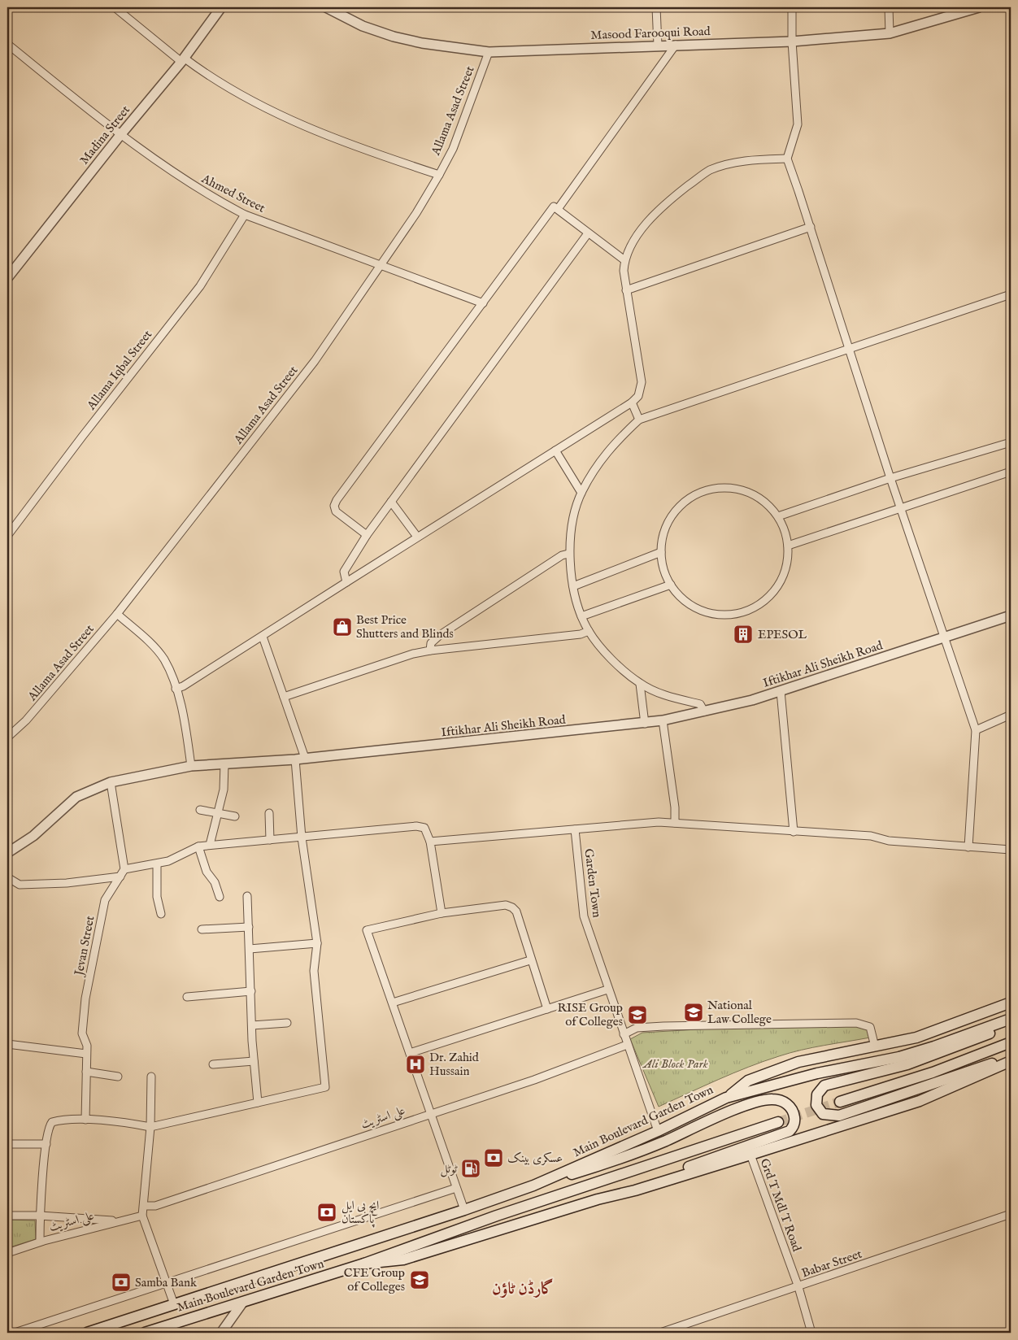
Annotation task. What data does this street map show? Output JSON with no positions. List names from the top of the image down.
{
  "streets": {
    "main road": ["Main Boulevard Garden Town"],
    "street": [
      "Masood Farooqui Road",
      "Allama Asad Street",
      "Madina Street",
      "Ahmed Street",
      "Allama Iqbal Street",
      "Iftikhar Ali Sheikh Road",
      "Garden Town",
      "Jevan Street",
      "علی اسٹریٹ",
      "Grd T Mdl T Road",
      "Babar Street"
    ]
  },
  "crossings": [
    ["Masood Farooqui Road", "Allama Asad Street"],
    ["Allama Asad Street", "Ahmed Street"],
    ["Madina Street", "Ahmed Street"],
    ["Ahmed Street", "Allama Iqbal Street"],
    ["Garden Town", "علی اسٹریٹ"],
    ["Garden Town", "Main Boulevard Garden Town"],
    ["Main Boulevard Garden Town", "Grd T Mdl T Road"],
    ["Grd T Mdl T Road", "Babar Street"]
  ],
  "districts": ["گارڈن ٹاؤن"],
  "parks": ["Ali Block Park"],
  "places": {
    "shop": ["Best Price Shutters and Blinds"],
    "building": ["EPESOL"],
    "school or university": ["National Law College", "RISE Group of Colleges", "CFE Group of Colleges"],
    "hospital": ["Dr. Zahid Hussain"],
    "bank": ["عسکری بینک", "ایچ بی ایل پاکستان", "Samba Bank"],
    "fuel station": ["ٹوٹل"]
  }
}
